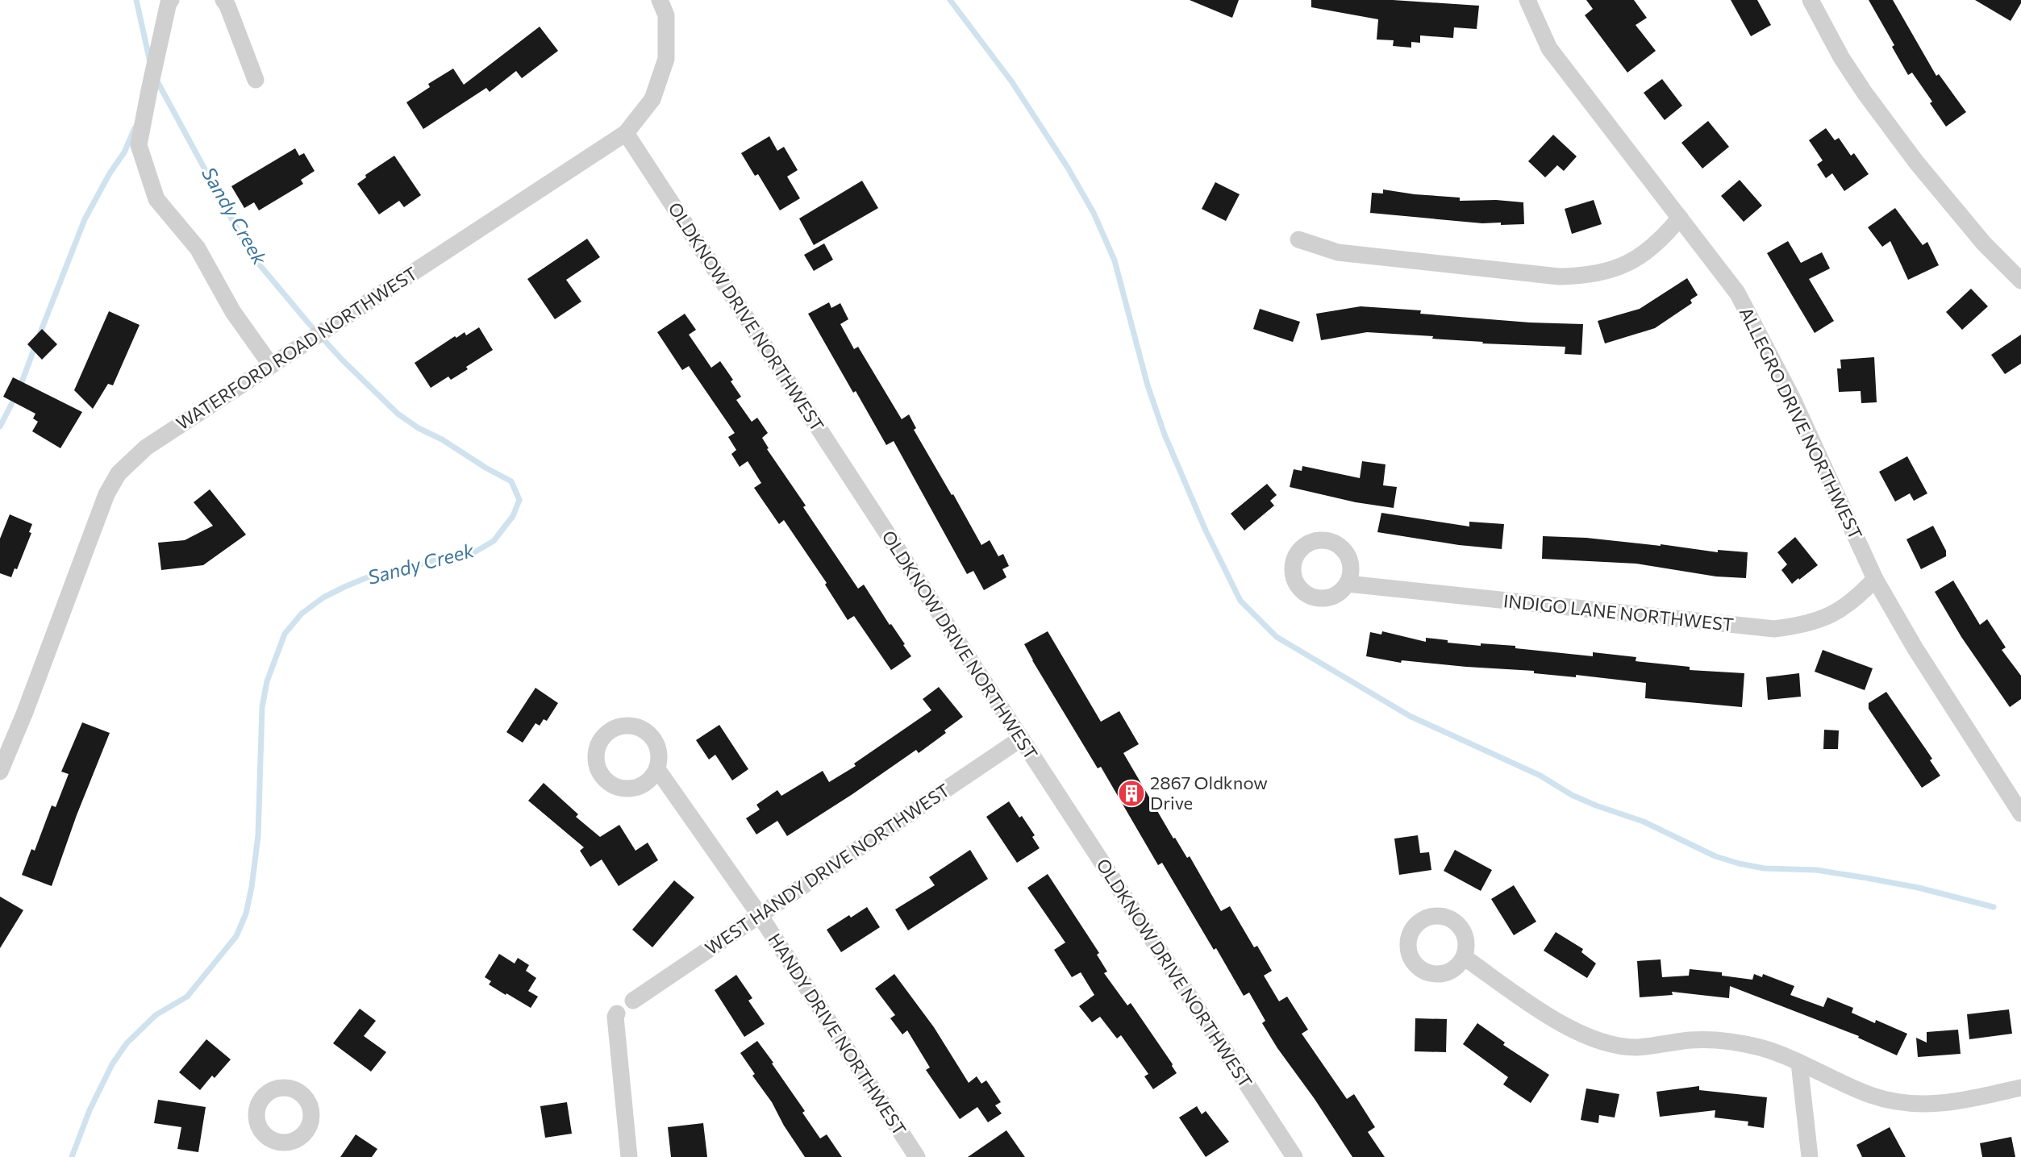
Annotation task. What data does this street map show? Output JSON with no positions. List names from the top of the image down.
{
  "streets": {
    "street": [
      "OLDKNOW DRIVE NORTHWEST",
      "WATERFORD ROAD NORTHWEST",
      "ALLEGRO DRIVE NORTHWEST",
      "INDIGO LANE NORTHWEST",
      "WEST HANDY DRIVE NORTHWEST",
      "HANDY DRIVE NORTHWEST"
    ]
  },
  "crossings": [
    ["OLDKNOW DRIVE NORTHWEST", "WATERFORD ROAD NORTHWEST"],
    ["OLDKNOW DRIVE NORTHWEST", "WEST HANDY DRIVE NORTHWEST"],
    ["ALLEGRO DRIVE NORTHWEST", "INDIGO LANE NORTHWEST"],
    ["WEST HANDY DRIVE NORTHWEST", "HANDY DRIVE NORTHWEST"]
  ],
  "water": ["Sandy Creek"],
  "places": {
    "building": ["2867 Oldknow Drive"]
  }
}
